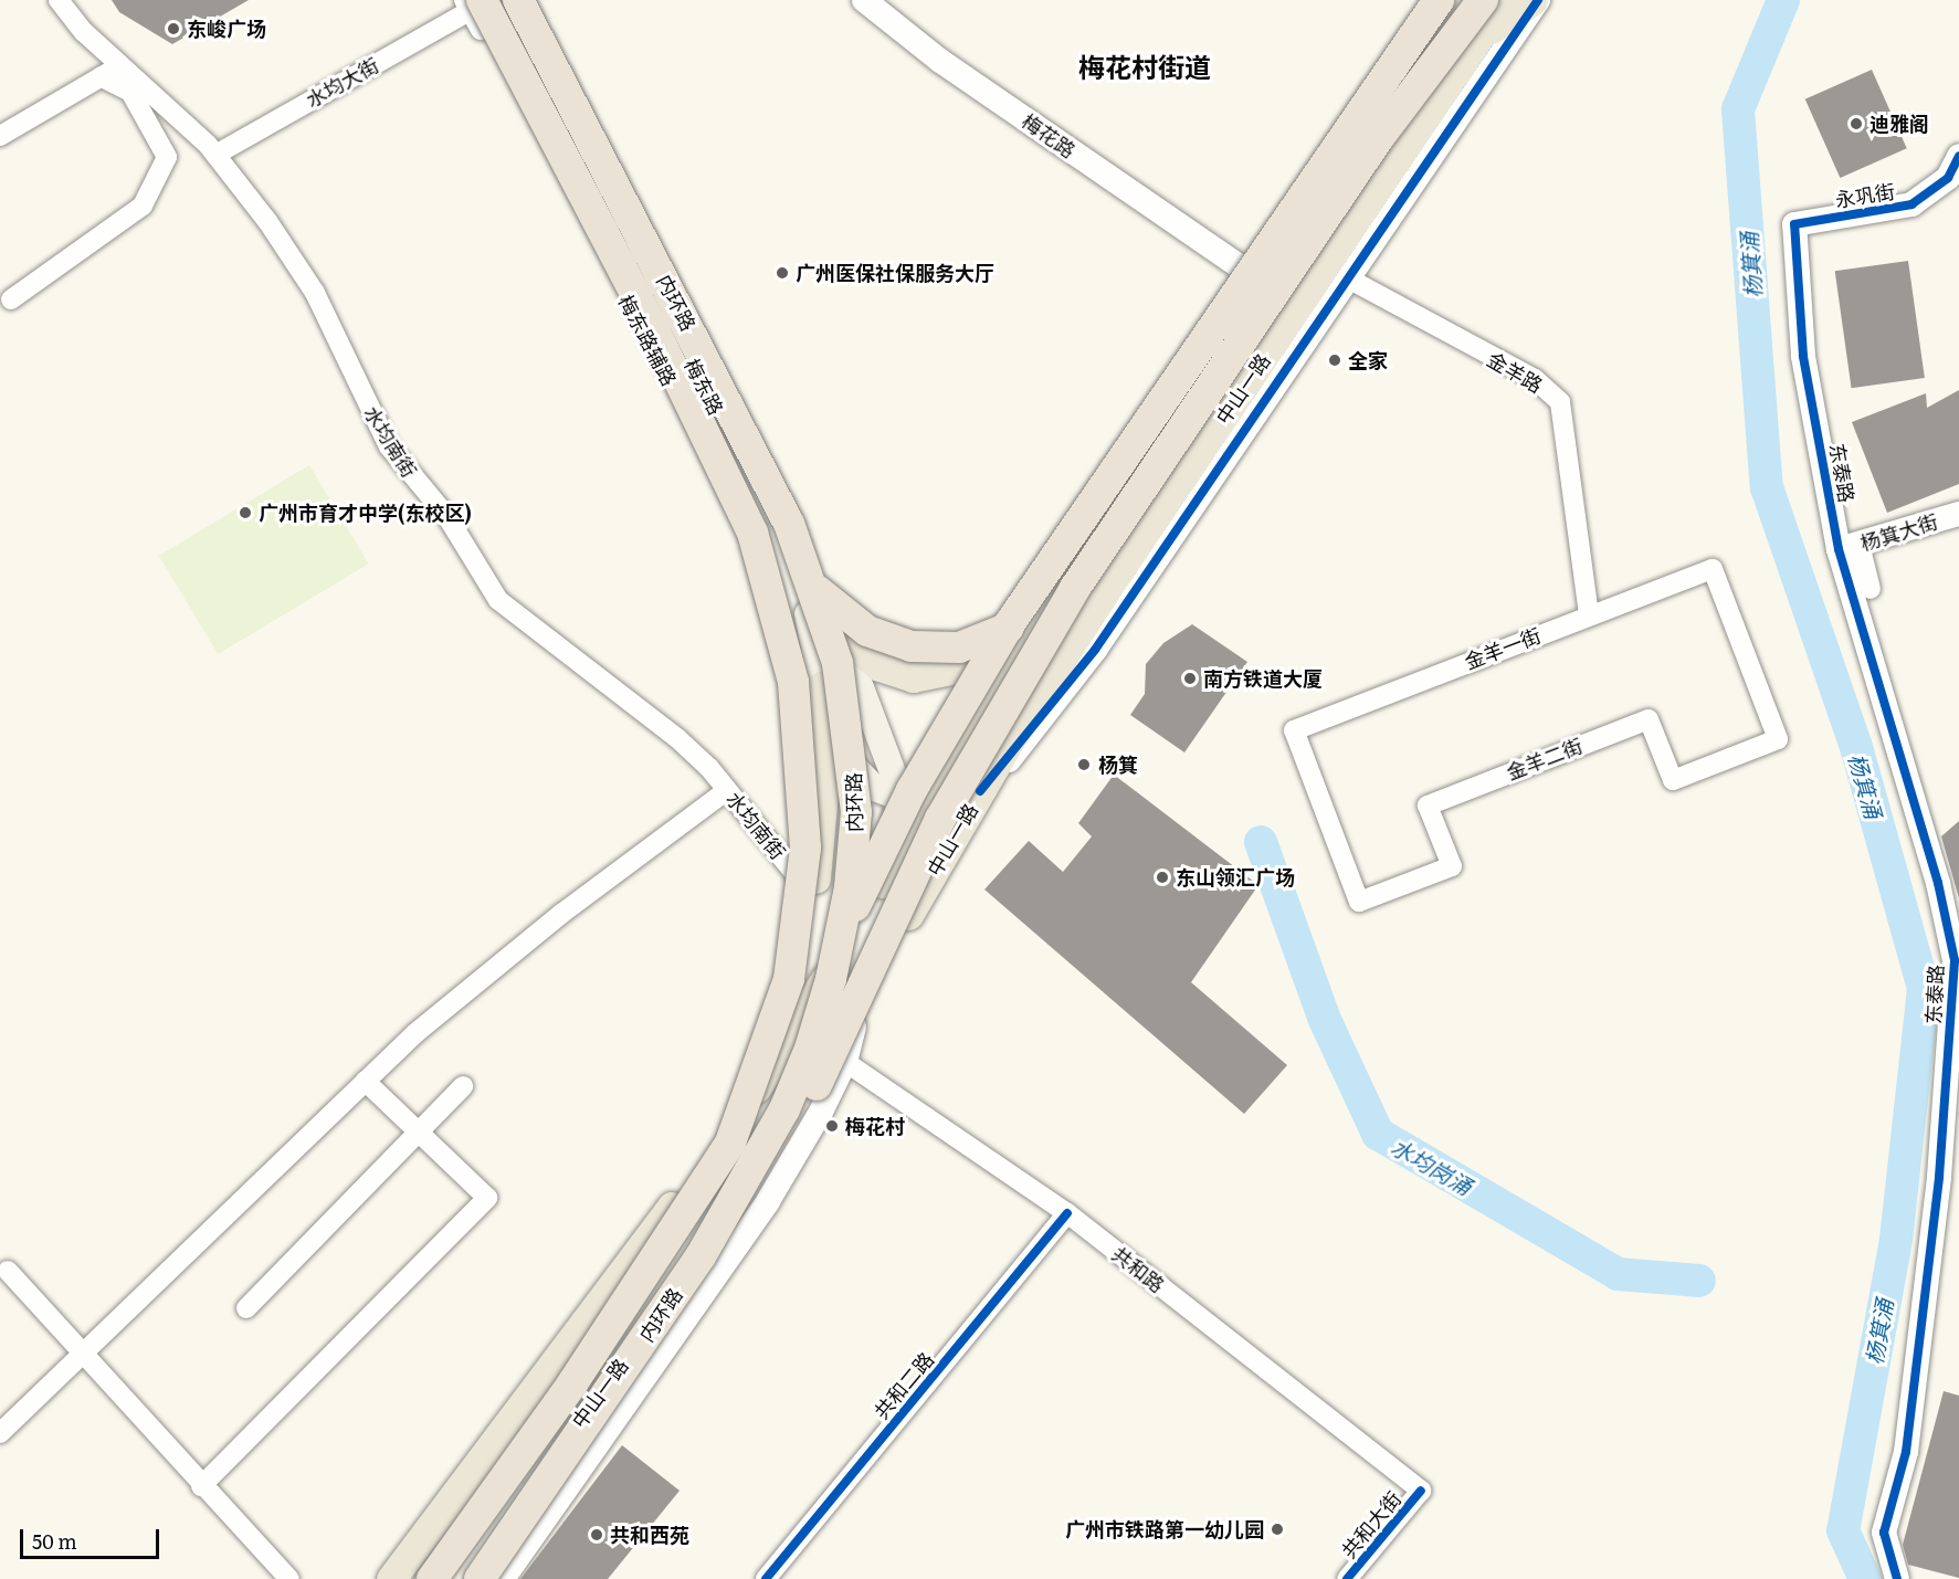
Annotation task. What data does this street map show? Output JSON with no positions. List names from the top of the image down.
{
  "streets": {
    "highway": ["内环路"],
    "main road": ["梅东路", "中山一路"],
    "street": [
      "水均大街",
      "梅花路",
      "永巩街",
      "梅东路辅路",
      "金羊路",
      "水均南街",
      "东泰路",
      "杨箕大街",
      "金羊一街",
      "金羊二街",
      "共和路",
      "共和二路",
      "共和大街"
    ]
  },
  "crossings": [
    ["水均大街", "内环路"],
    ["水均大街", "梅东路辅路"],
    ["水均大街", "梅东路"],
    ["水均大街", "水均南街"],
    ["永巩街", "东泰路"],
    ["内环路", "梅东路辅路"],
    ["内环路", "梅东路"],
    ["梅东路辅路", "梅东路"],
    ["金羊路", "金羊一街"],
    ["梅东路", "中山一路"],
    ["东泰路", "杨箕大街"],
    ["金羊一街", "金羊二街"],
    ["共和路", "共和二路"],
    ["共和路", "共和大街"]
  ],
  "districts": ["梅花村街道"],
  "water": ["杨箕涌", "水均岗涌"],
  "places": [
    "东峻广场",
    "迪雅阁",
    "广州医保社保服务大厅",
    "全家",
    "广州市育才中学(东校区)",
    "南方铁道大厦",
    "杨箕",
    "东山领汇广场",
    "梅花村",
    "广州市铁路第一幼儿园",
    "共和西苑"
  ],
  "scale_bar": "50 m"
}
